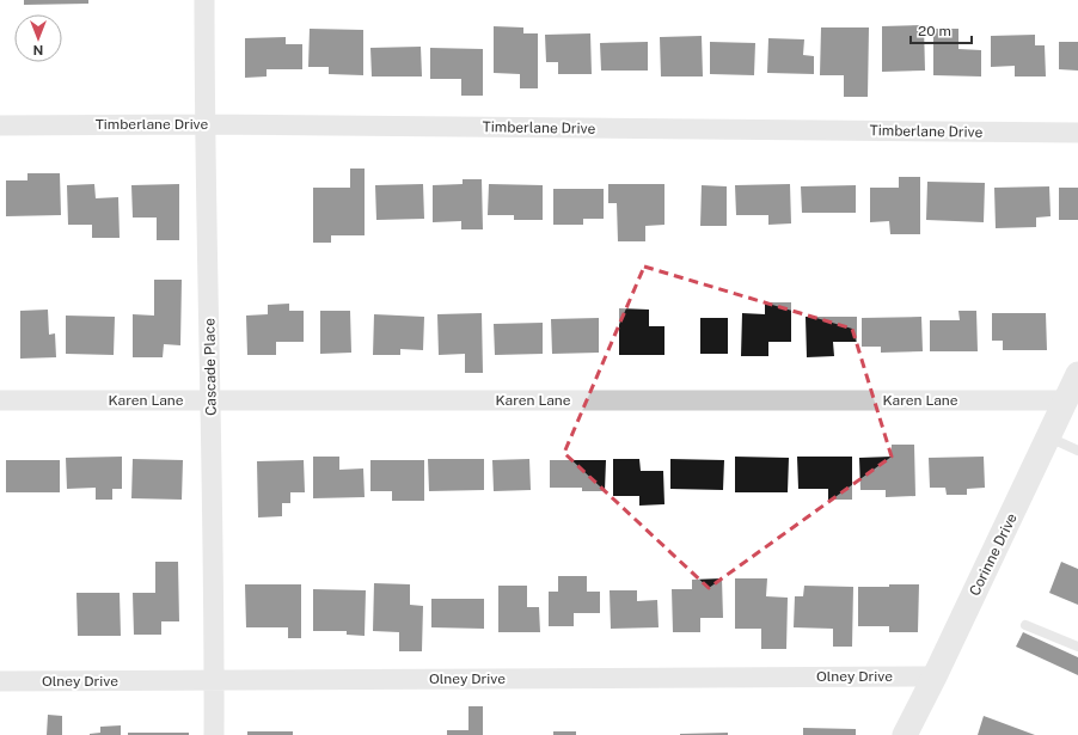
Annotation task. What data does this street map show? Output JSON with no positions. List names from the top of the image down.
{
  "streets": {
    "street": [
      "Timberlane Drive",
      "Cascade Place",
      "Karen Lane",
      "Corinne Drive",
      "Olney Drive"
    ]
  },
  "crossings": [
    ["Timberlane Drive", "Cascade Place"],
    ["Cascade Place", "Karen Lane"],
    ["Cascade Place", "Olney Drive"],
    ["Karen Lane", "Corinne Drive"],
    ["Corinne Drive", "Olney Drive"]
  ],
  "scale_bar": "20 m",
  "north": "bottom"
}
